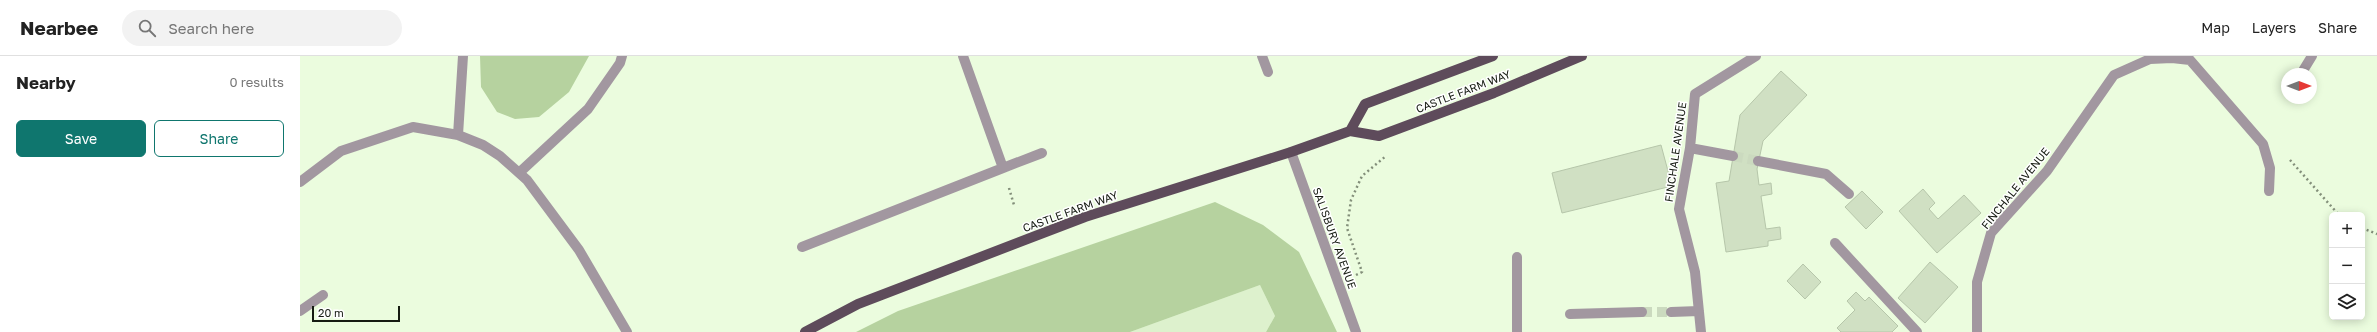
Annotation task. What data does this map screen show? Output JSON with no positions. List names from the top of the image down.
{
  "streets": {
    "main road": ["CASTLE FARM WAY"],
    "street": ["FINCHALE AVENUE", "SALISBURY AVENUE"]
  },
  "crossings": [
    ["CASTLE FARM WAY", "SALISBURY AVENUE"]
  ],
  "scale_bar": "20 m",
  "north": "right",
  "page": {
    "header": "Nearbee",
    "search": "Search here",
    "nav": ["Map", "Layers", "Share"],
    "heading": ["Nearby", "0 results"],
    "buttons": ["Save", "Share"],
    "map_buttons": ["+", "−"],
    "scale": "20 m"
  }
}
